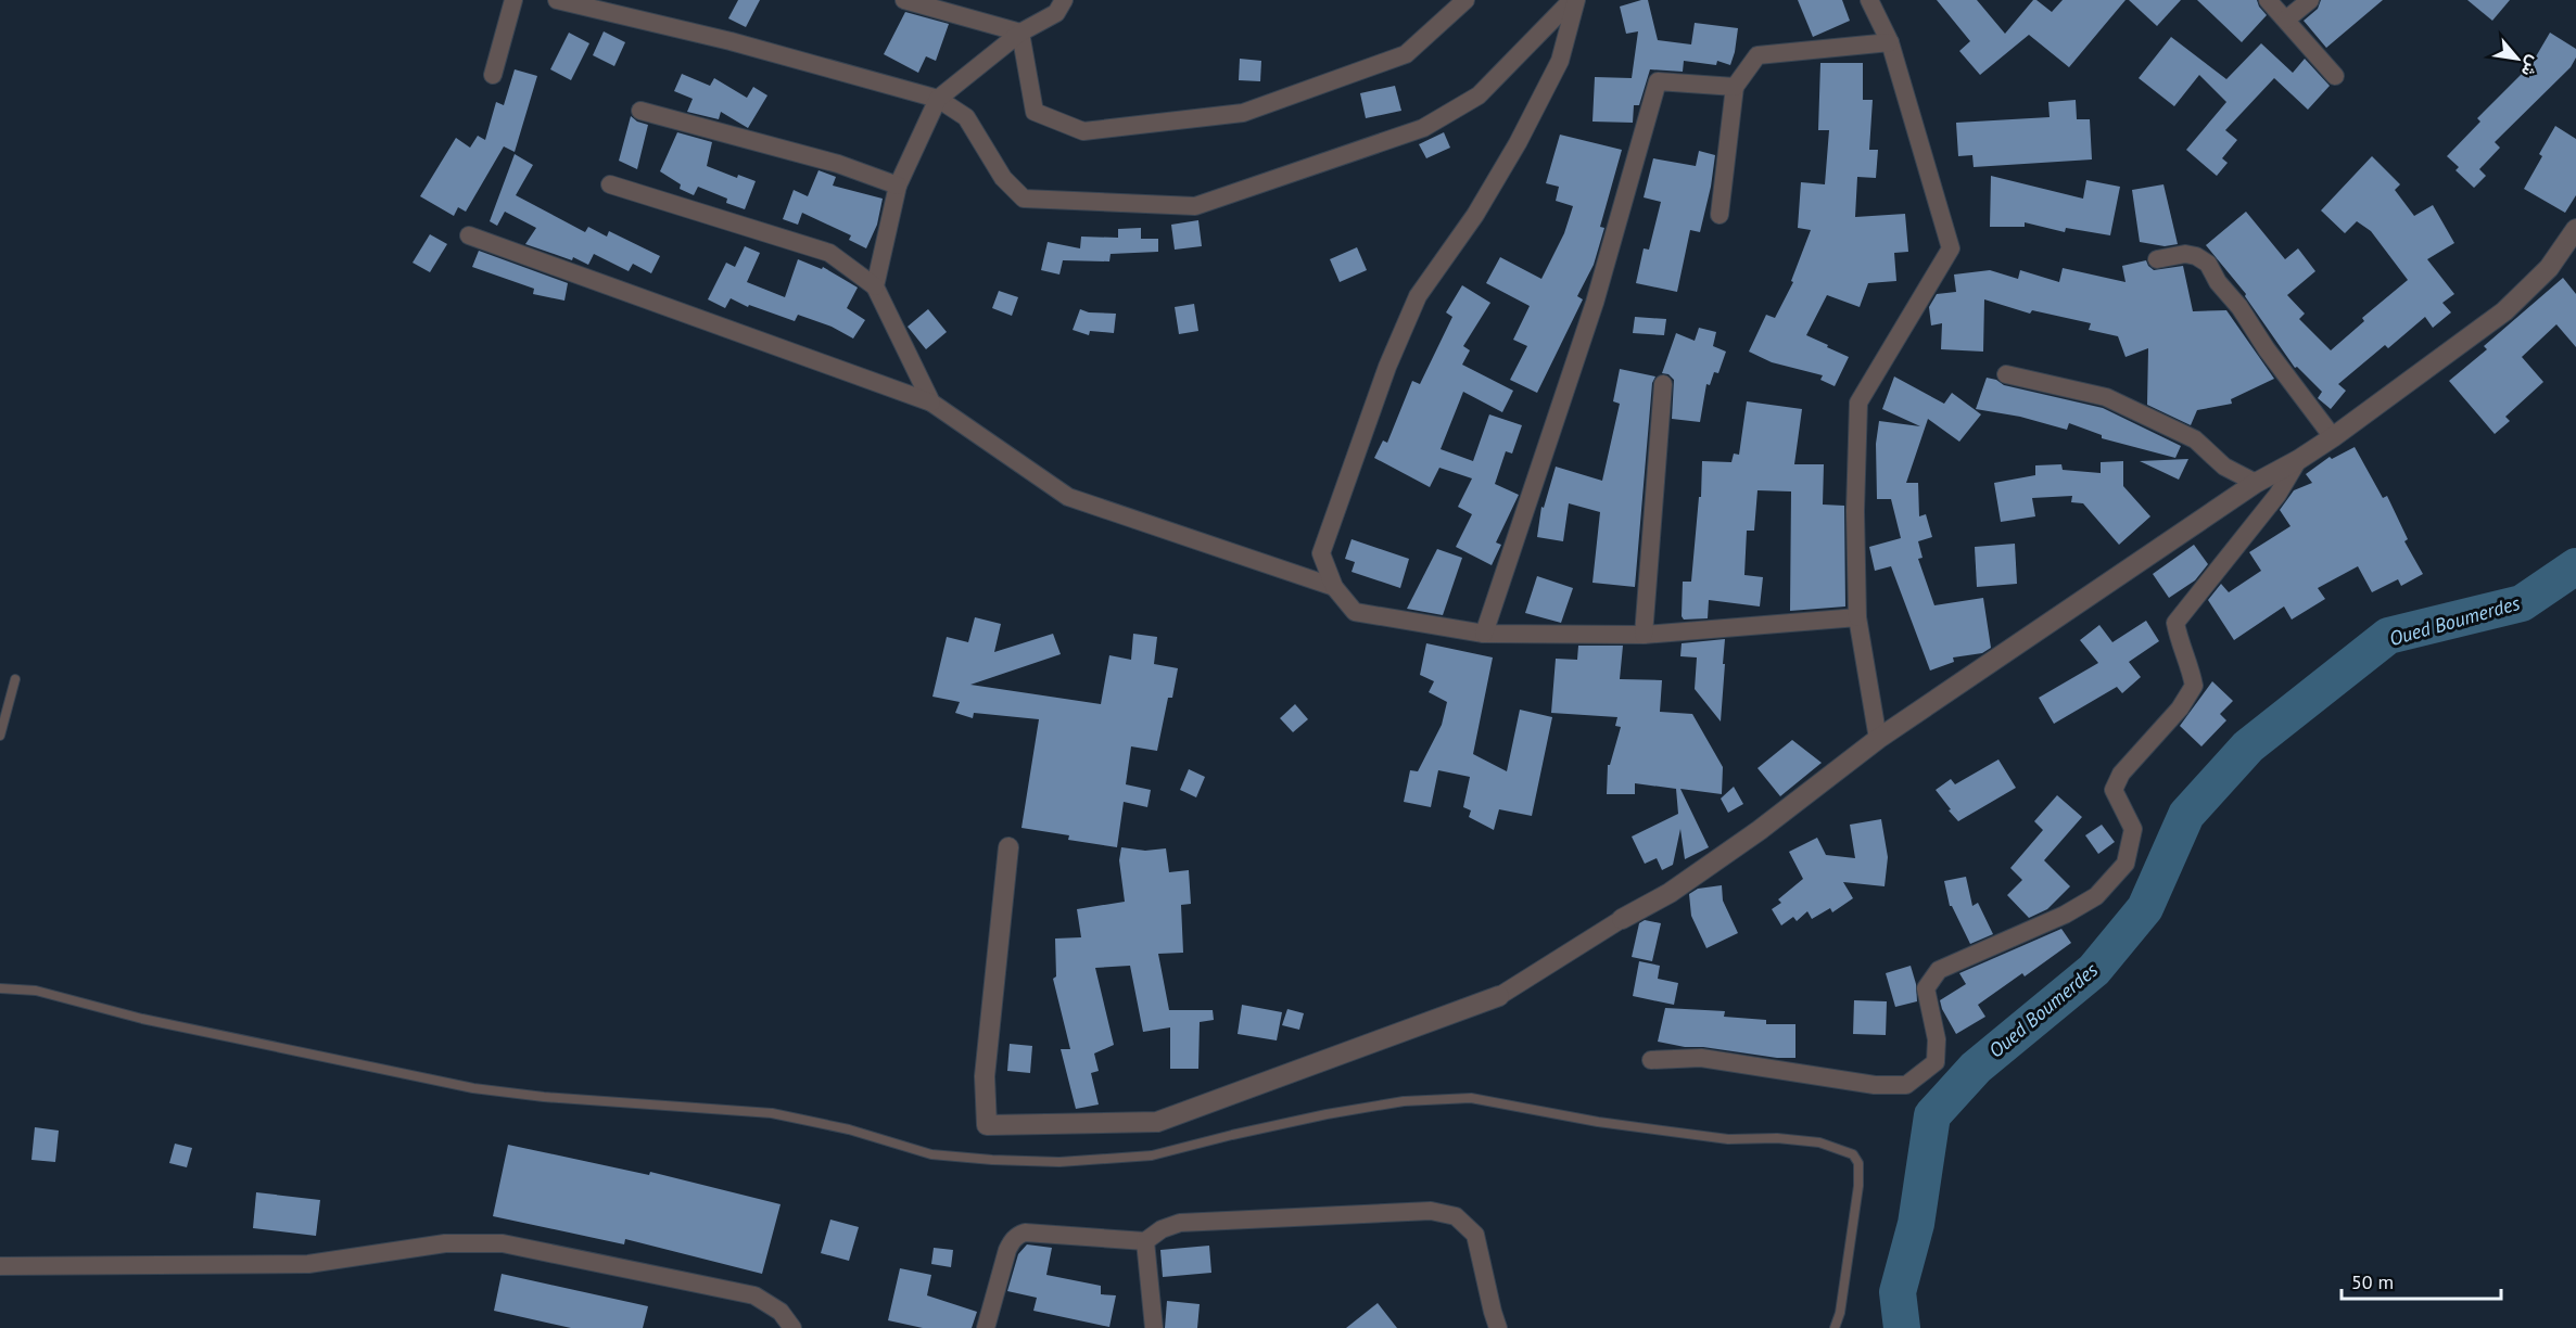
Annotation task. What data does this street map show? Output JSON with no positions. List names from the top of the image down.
{
  "water": ["Oued Boumerdes"],
  "scale_bar": "50 m",
  "north": "bottom right"
}
